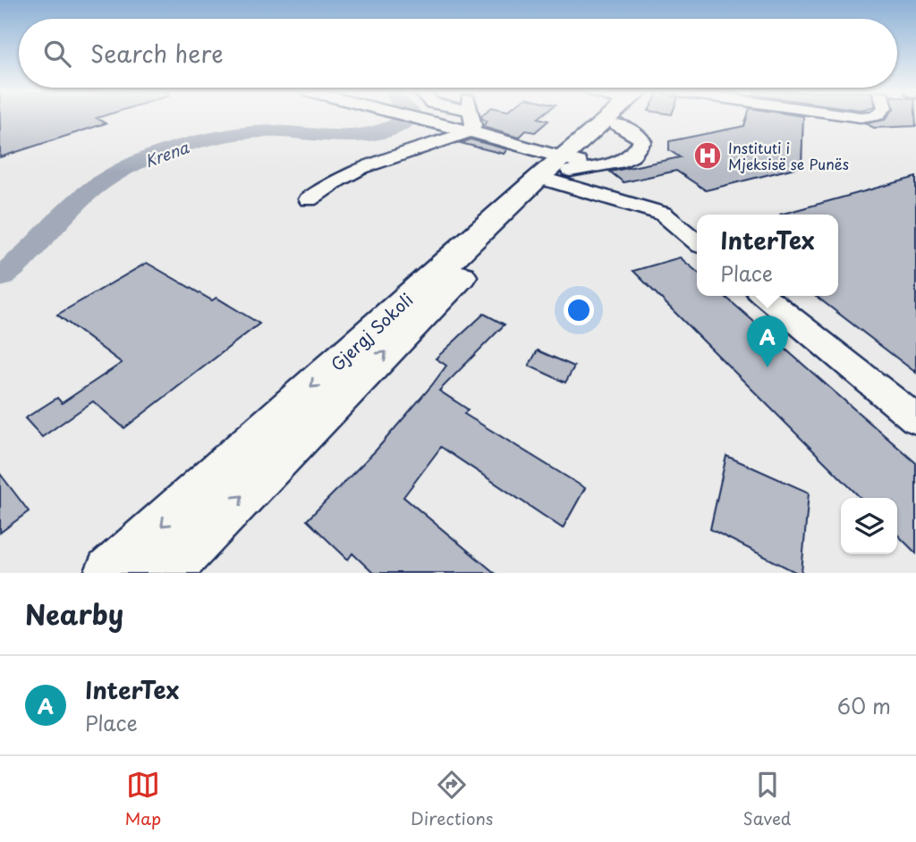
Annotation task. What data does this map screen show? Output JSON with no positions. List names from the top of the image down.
{
  "streets": {
    "main road": ["Gjergj Sokoli"]
  },
  "water": ["Krena"],
  "places": {
    "hospital": ["Instituti i Mjeksisë se Punës"]
  },
  "page": {
    "search": "Search here",
    "popup": ["InterTex", "Place"],
    "pins": "A",
    "heading": "Nearby",
    "list": [
      {
        "mark": "A",
        "name": "InterTex",
        "note": "Place",
        "value": "60 m"
      }
    ],
    "nav": ["Map", "Directions", "Saved"]
  }
}
